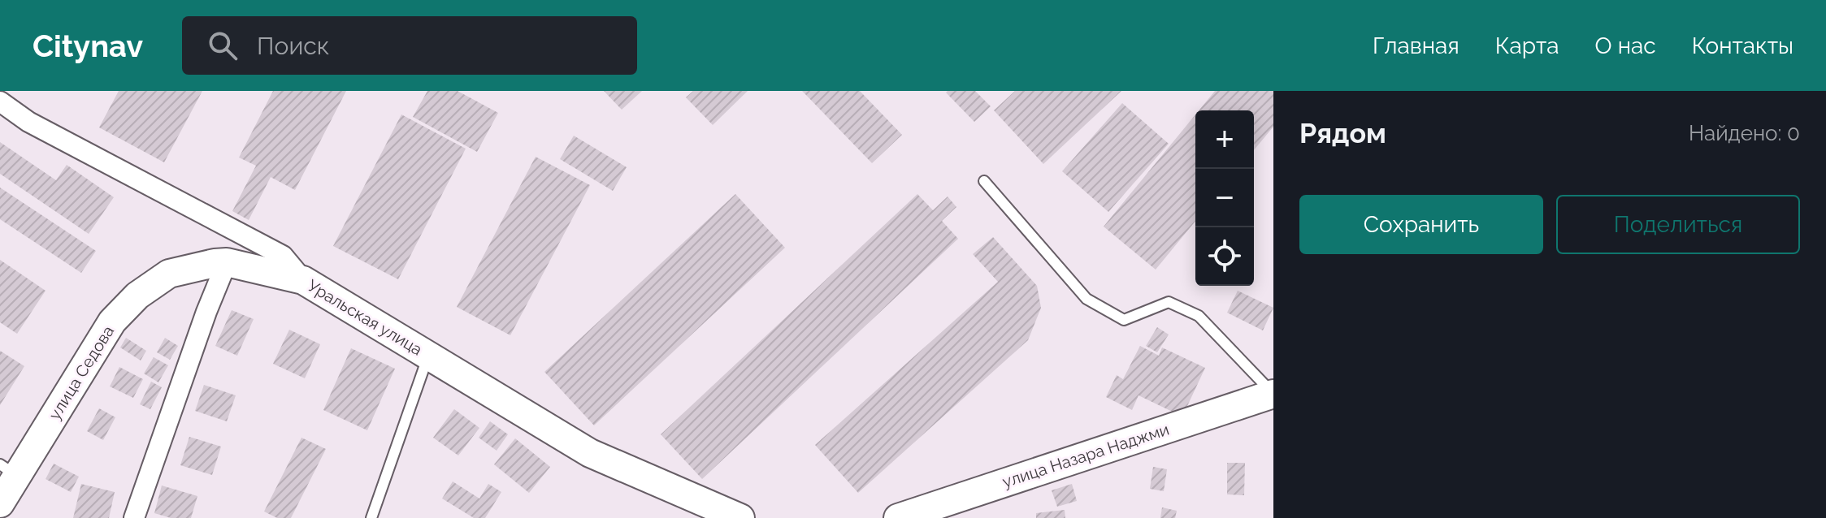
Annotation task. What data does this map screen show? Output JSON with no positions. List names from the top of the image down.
{
  "streets": {
    "street": ["Уральская улица", "улица Седова", "улица Назара Наджми"]
  },
  "crossings": [
    ["Уральская улица", "улица Седова"]
  ],
  "page": {
    "header": "Citynav",
    "search": "Поиск",
    "nav": [
      "Главная",
      "Карта",
      "О нас",
      "Контакты"
    ],
    "heading": ["Рядом", "Найдено: 0"],
    "map_buttons": ["+", "−"],
    "buttons": ["Сохранить", "Поделиться"]
  }
}
